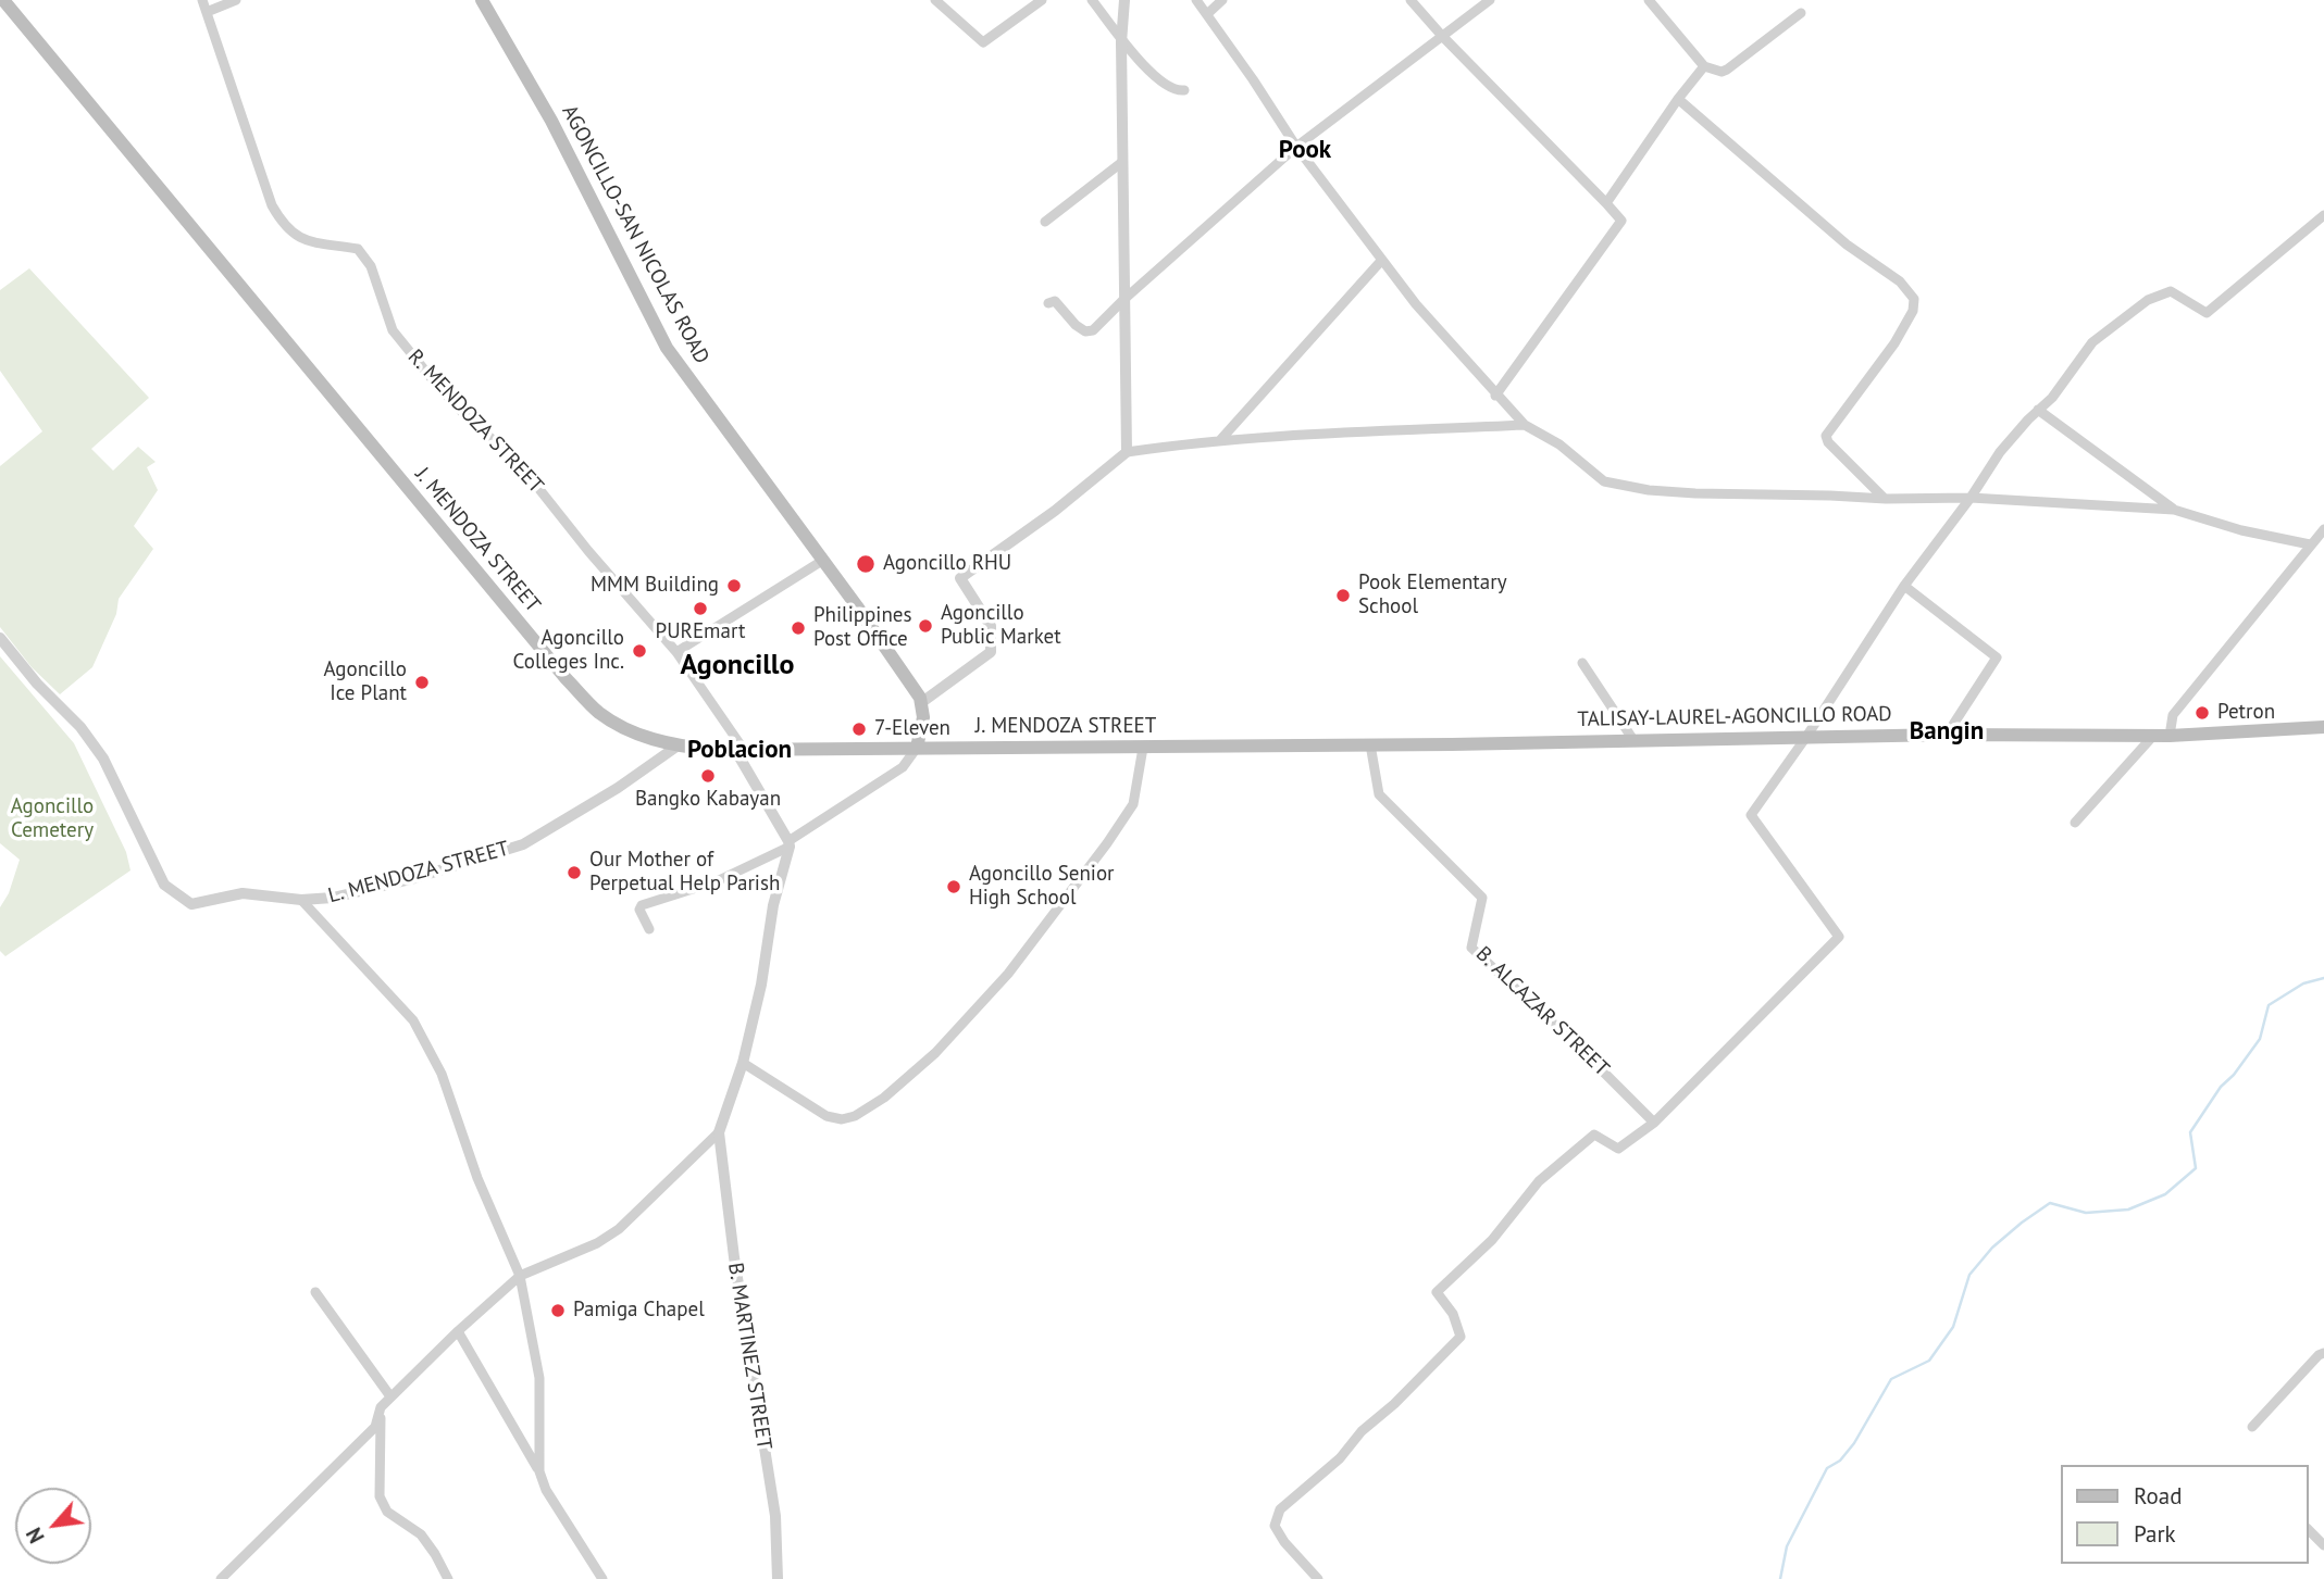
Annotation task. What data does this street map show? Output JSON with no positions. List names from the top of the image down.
{
  "streets": {
    "main road": ["AGONCILLO-SAN NICOLAS ROAD", "J. MENDOZA STREET", "TALISAY-LAUREL-AGONCILLO ROAD"],
    "street": [
      "R. MENDOZA STREET",
      "L. MENDOZA STREET",
      "B. ALCAZAR STREET",
      "B. MARTINEZ STREET"
    ]
  },
  "crossings": [
    ["R. MENDOZA STREET", "J. MENDOZA STREET"],
    ["J. MENDOZA STREET", "TALISAY-LAUREL-AGONCILLO ROAD"],
    ["J. MENDOZA STREET", "L. MENDOZA STREET"],
    ["TALISAY-LAUREL-AGONCILLO ROAD", "B. ALCAZAR STREET"]
  ],
  "districts": [
    "Pook",
    "Agoncillo",
    "Bangin",
    "Poblacion"
  ],
  "parks": ["Agoncillo Cemetery"],
  "places": [
    "Agoncillo RHU",
    "MMM Building",
    "Pook Elementary School",
    "PUREmart",
    "Agoncillo Public Market",
    "Philippines Post Office",
    "Agoncillo Colleges Inc.",
    "Agoncillo Ice Plant",
    "Petron",
    "7-Eleven",
    "Bangko Kabayan",
    "Our Mother of Perpetual Help Parish",
    "Agoncillo Senior High School",
    "Pamiga Chapel"
  ],
  "legend": ["Road", "Park"],
  "north": "bottom left"
}
